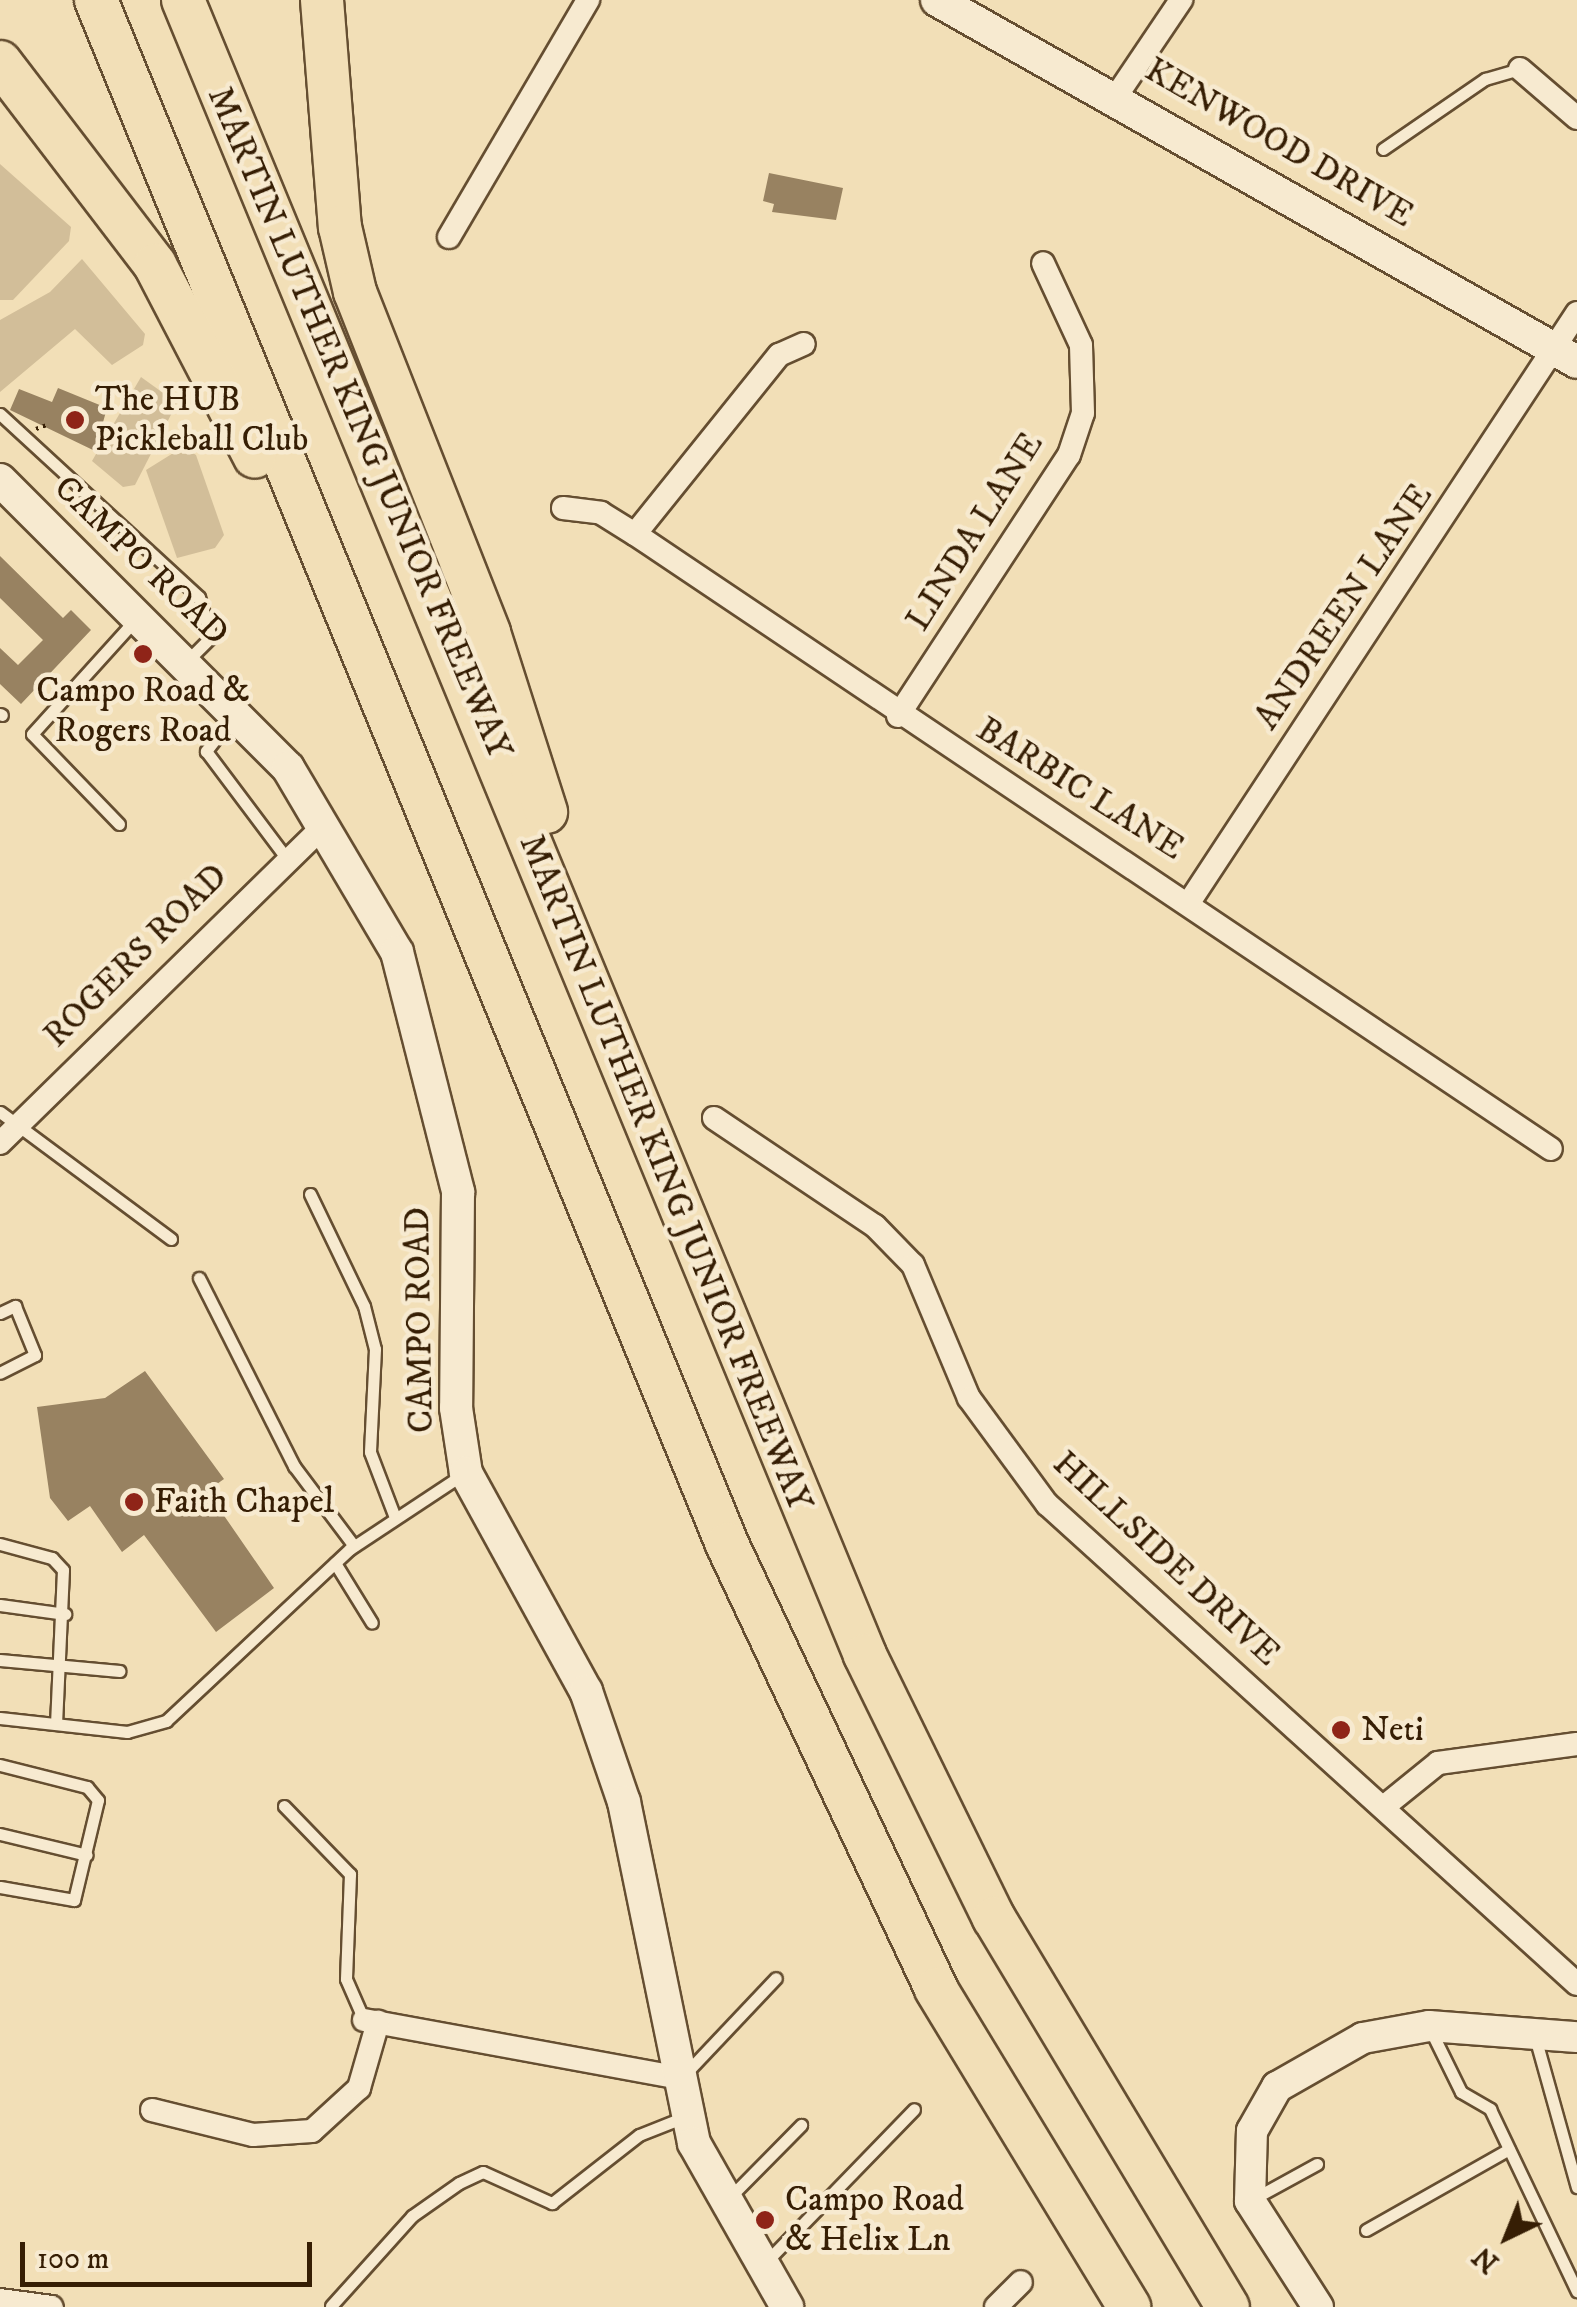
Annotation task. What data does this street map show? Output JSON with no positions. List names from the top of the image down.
{
  "streets": {
    "highway": ["MARTIN LUTHER KING JUNIOR FREEWAY"],
    "main road": ["KENWOOD DRIVE", "CAMPO ROAD"],
    "street": [
      "LINDA LANE",
      "ANDREEN LANE",
      "BARBIC LANE",
      "ROGERS ROAD",
      "HILLSIDE DRIVE"
    ]
  },
  "crossings": [
    ["KENWOOD DRIVE", "ANDREEN LANE"],
    ["LINDA LANE", "BARBIC LANE"],
    ["CAMPO ROAD", "ROGERS ROAD"],
    ["ANDREEN LANE", "BARBIC LANE"]
  ],
  "places": [
    "The HUB Pickleball Club",
    "Campo Road & Rogers Road",
    "Faith Chapel",
    "Neti",
    "Campo Road & Helix Ln"
  ],
  "scale_bar": "100 m",
  "north": "bottom left"
}
